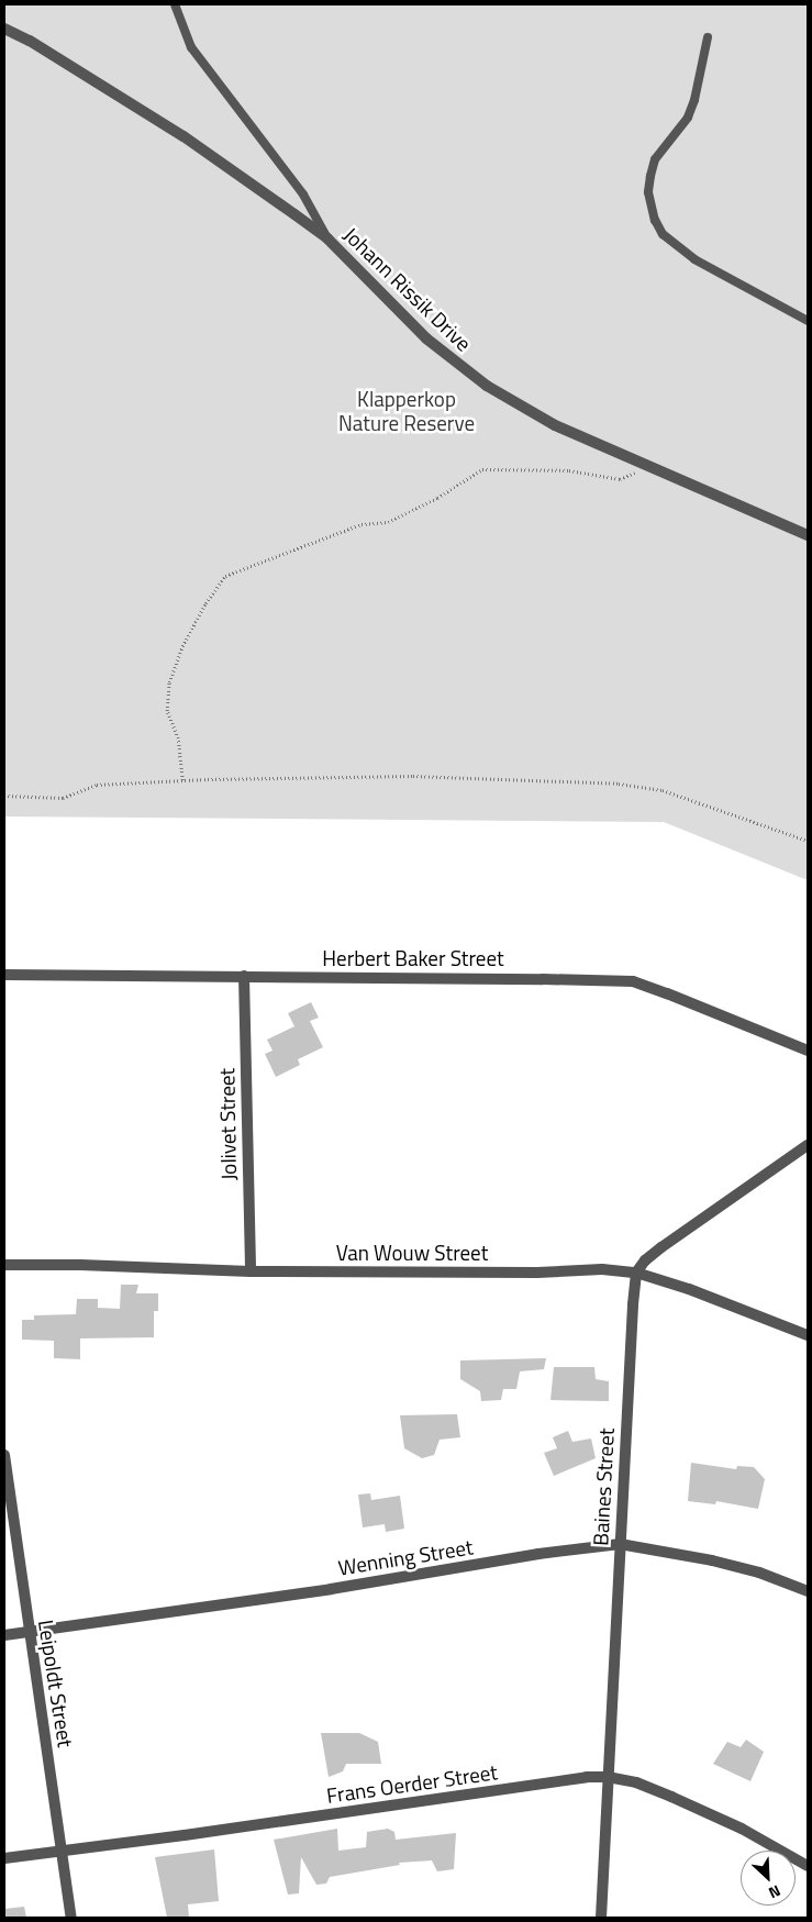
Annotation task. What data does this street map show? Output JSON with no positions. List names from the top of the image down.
{
  "streets": {
    "street": [
      "Johann Rissik Drive",
      "Herbert Baker Street",
      "Jolivet Street",
      "Van Wouw Street",
      "Baines Street",
      "Wenning Street",
      "Leipoldt Street",
      "Frans Oerder Street"
    ]
  },
  "crossings": [
    ["Herbert Baker Street", "Jolivet Street"],
    ["Jolivet Street", "Van Wouw Street"],
    ["Van Wouw Street", "Baines Street"],
    ["Baines Street", "Wenning Street"],
    ["Baines Street", "Frans Oerder Street"],
    ["Wenning Street", "Leipoldt Street"],
    ["Leipoldt Street", "Frans Oerder Street"]
  ],
  "parks": ["Klapperkop Nature Reserve"],
  "north": "bottom right"
}
